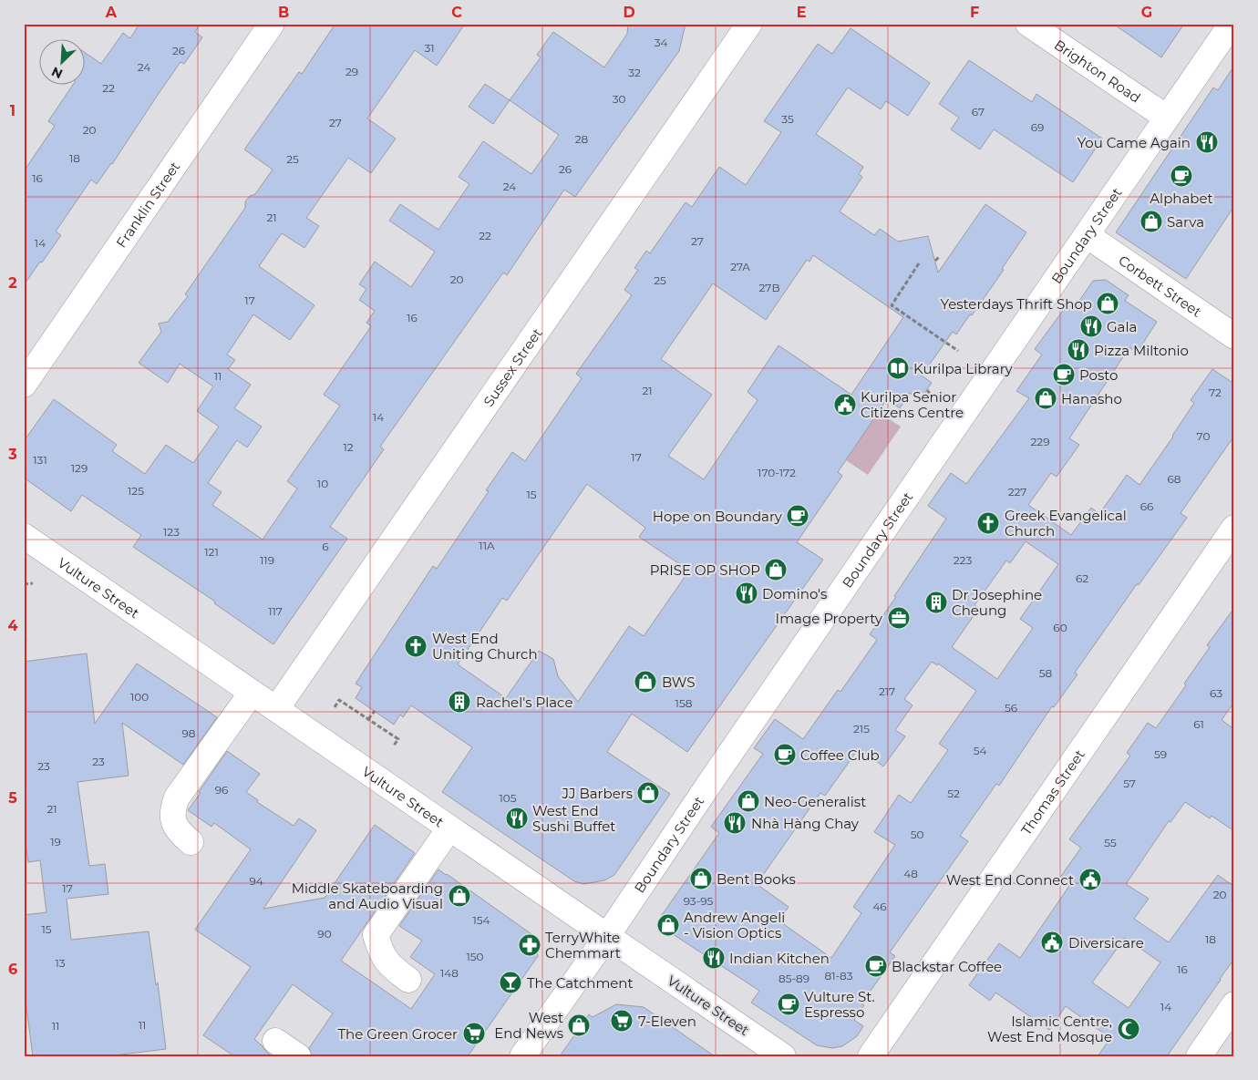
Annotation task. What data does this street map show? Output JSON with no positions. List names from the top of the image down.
{
  "streets": {
    "street": [
      "Brighton Road",
      "Franklin Street",
      "Boundary Street",
      "Corbett Street",
      "Sussex Street",
      "Vulture Street",
      "Thomas Street"
    ]
  },
  "crossings": [
    ["Brighton Road", "Boundary Street"],
    ["Boundary Street", "Corbett Street"],
    ["Boundary Street", "Vulture Street"],
    ["Sussex Street", "Vulture Street"]
  ],
  "places": {
    "restaurant": [
      "You Came Again",
      "Gala",
      "Pizza Miltonio",
      "Domino's",
      "West End Sushi Buffet",
      "Nhà Hàng Chay",
      "Indian Kitchen"
    ],
    "cafe": [
      "Alphabet",
      "Posto",
      "Hope on Boundary",
      "Coffee Club",
      "Blackstar Coffee",
      "Vulture St. Espresso"
    ],
    "shop": [
      "Sarva",
      "Yesterdays Thrift Shop",
      "Hanasho",
      "PRISE OP SHOP",
      "BWS",
      "JJ Barbers",
      "Neo-Generalist",
      "Bent Books",
      "Middle Skateboarding and Audio Visual",
      "Andrew Angeli - Vision Optics",
      "West End News"
    ],
    "library": ["Kurilpa Library"],
    "public building": ["Kurilpa Senior Citizens Centre", "West End Connect", "Diversicare"],
    "church": ["Greek Evangelical Church", "West End Uniting Church"],
    "building": ["Dr Josephine Cheung", "Rachel's Place"],
    "office": ["Image Property"],
    "pharmacy": ["TerryWhite Chemmart"],
    "bar": ["The Catchment"],
    "supermarket": ["7-Eleven", "The Green Grocer"],
    "mosque": ["Islamic Centre, West End Mosque"]
  },
  "house_numbers": [
    "34",
    "31",
    "26",
    "24",
    "29",
    "32",
    "22",
    "30",
    "67",
    "35",
    "27",
    "69",
    "20",
    "28",
    "18",
    "25",
    "26",
    "16",
    "24",
    "21",
    "22",
    "27",
    "14",
    "27A",
    "20",
    "25",
    "27B",
    "17",
    "16",
    "11",
    "21",
    "72",
    "14",
    "70",
    "229",
    "12",
    "17",
    "131",
    "129",
    "170-172",
    "68",
    "10",
    "125",
    "227",
    "15",
    "66",
    "123",
    "11A",
    "6",
    "121",
    "119",
    "223",
    "62",
    "117",
    "60",
    "58",
    "217",
    "63",
    "100",
    "158",
    "56",
    "61",
    "215",
    "98",
    "54",
    "59",
    "23",
    "23",
    "57",
    "96",
    "52",
    "105",
    "21",
    "50",
    "19",
    "55",
    "48",
    "94",
    "17",
    "20",
    "93-95",
    "46",
    "154",
    "15",
    "90",
    "18",
    "150",
    "13",
    "16",
    "148",
    "81-83",
    "85-89",
    "14",
    "11",
    "11"
  ],
  "north": "bottom left",
  "grid": {
    "columns": [
      "A",
      "B",
      "C",
      "D",
      "E",
      "F",
      "G"
    ],
    "rows": [
      "1",
      "2",
      "3",
      "4",
      "5",
      "6"
    ]
  }
}
